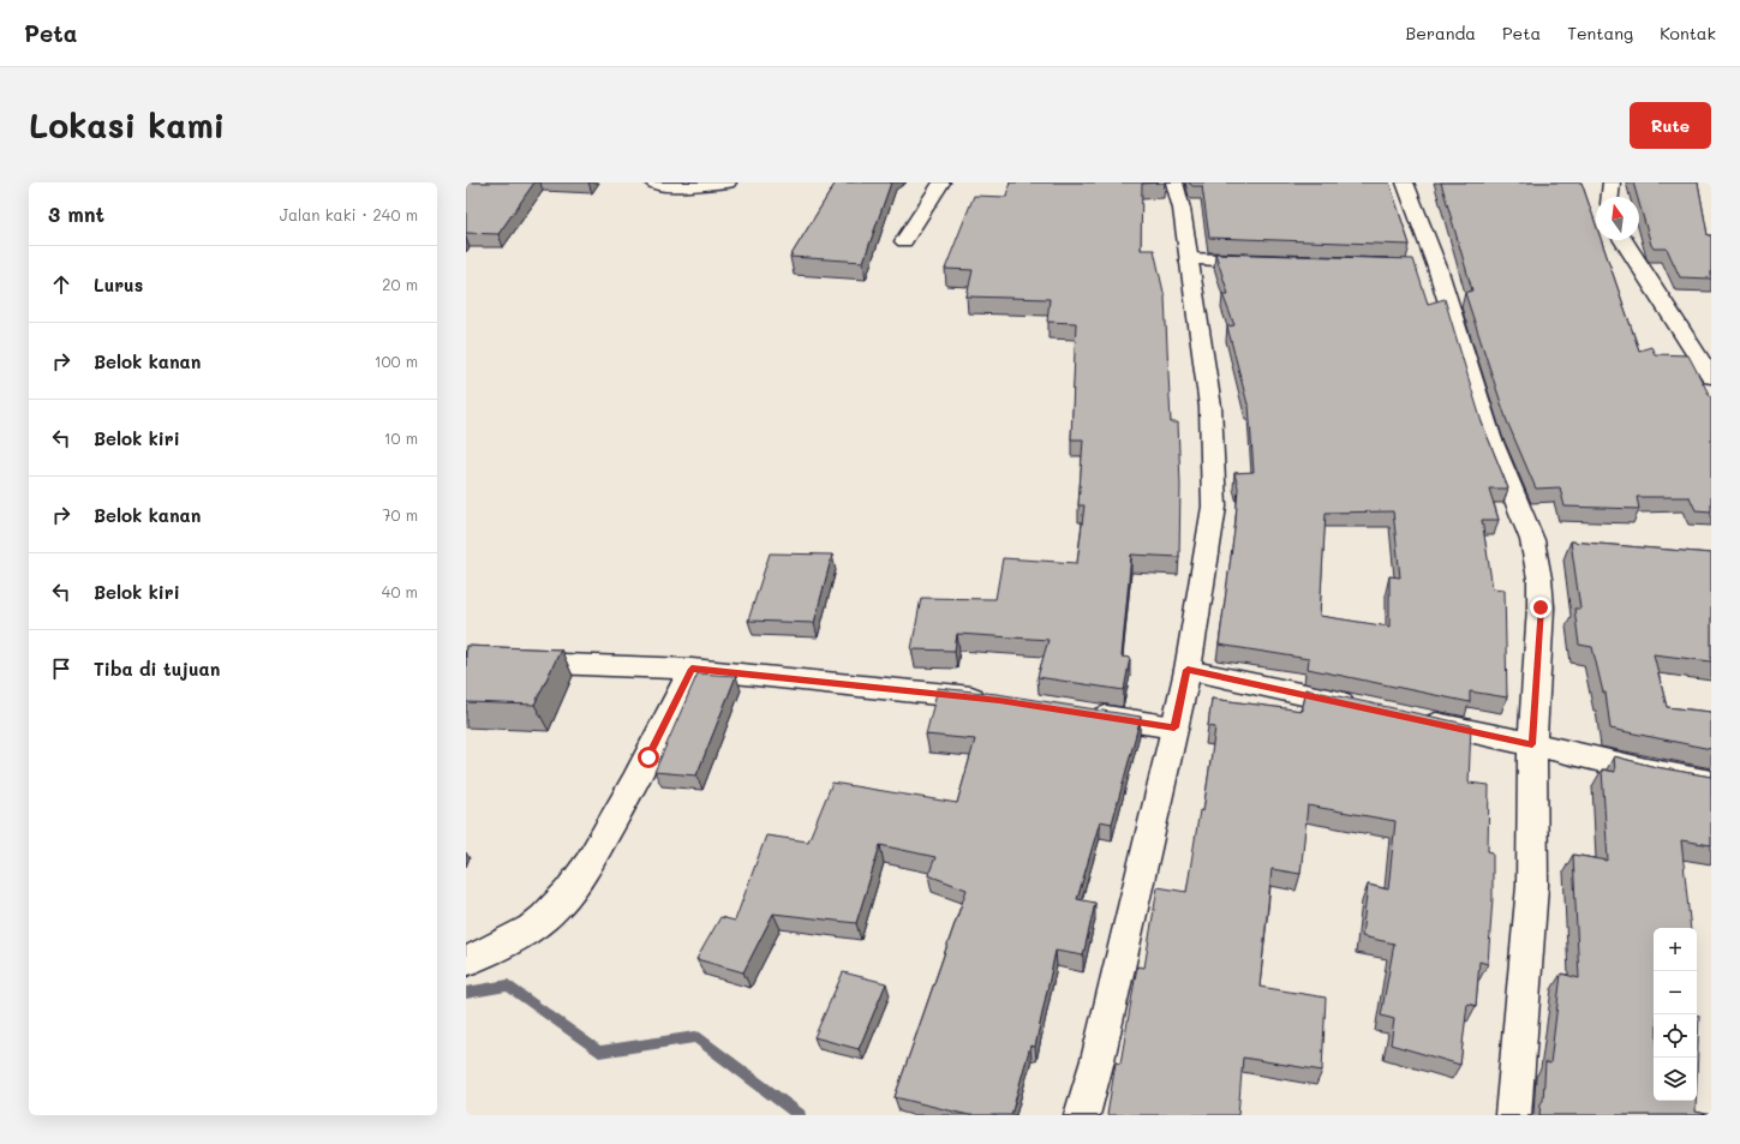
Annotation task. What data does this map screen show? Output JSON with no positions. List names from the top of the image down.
{
  "north": "top",
  "page": {
    "header": "Peta",
    "nav": [
      "Beranda",
      "Peta",
      "Tentang",
      "Kontak"
    ],
    "buttons": "Rute",
    "title": "Lokasi kami",
    "heading": ["3 mnt", "Jalan kaki · 240 m"],
    "list": [
      ["Lurus", "20 m"],
      ["Belok kanan", "100 m"],
      ["Belok kiri", "10 m"],
      ["Belok kanan", "70 m"],
      ["Belok kiri", "40 m"],
      "Tiba di tujuan"
    ],
    "map_buttons": ["+", "−"]
  }
}
